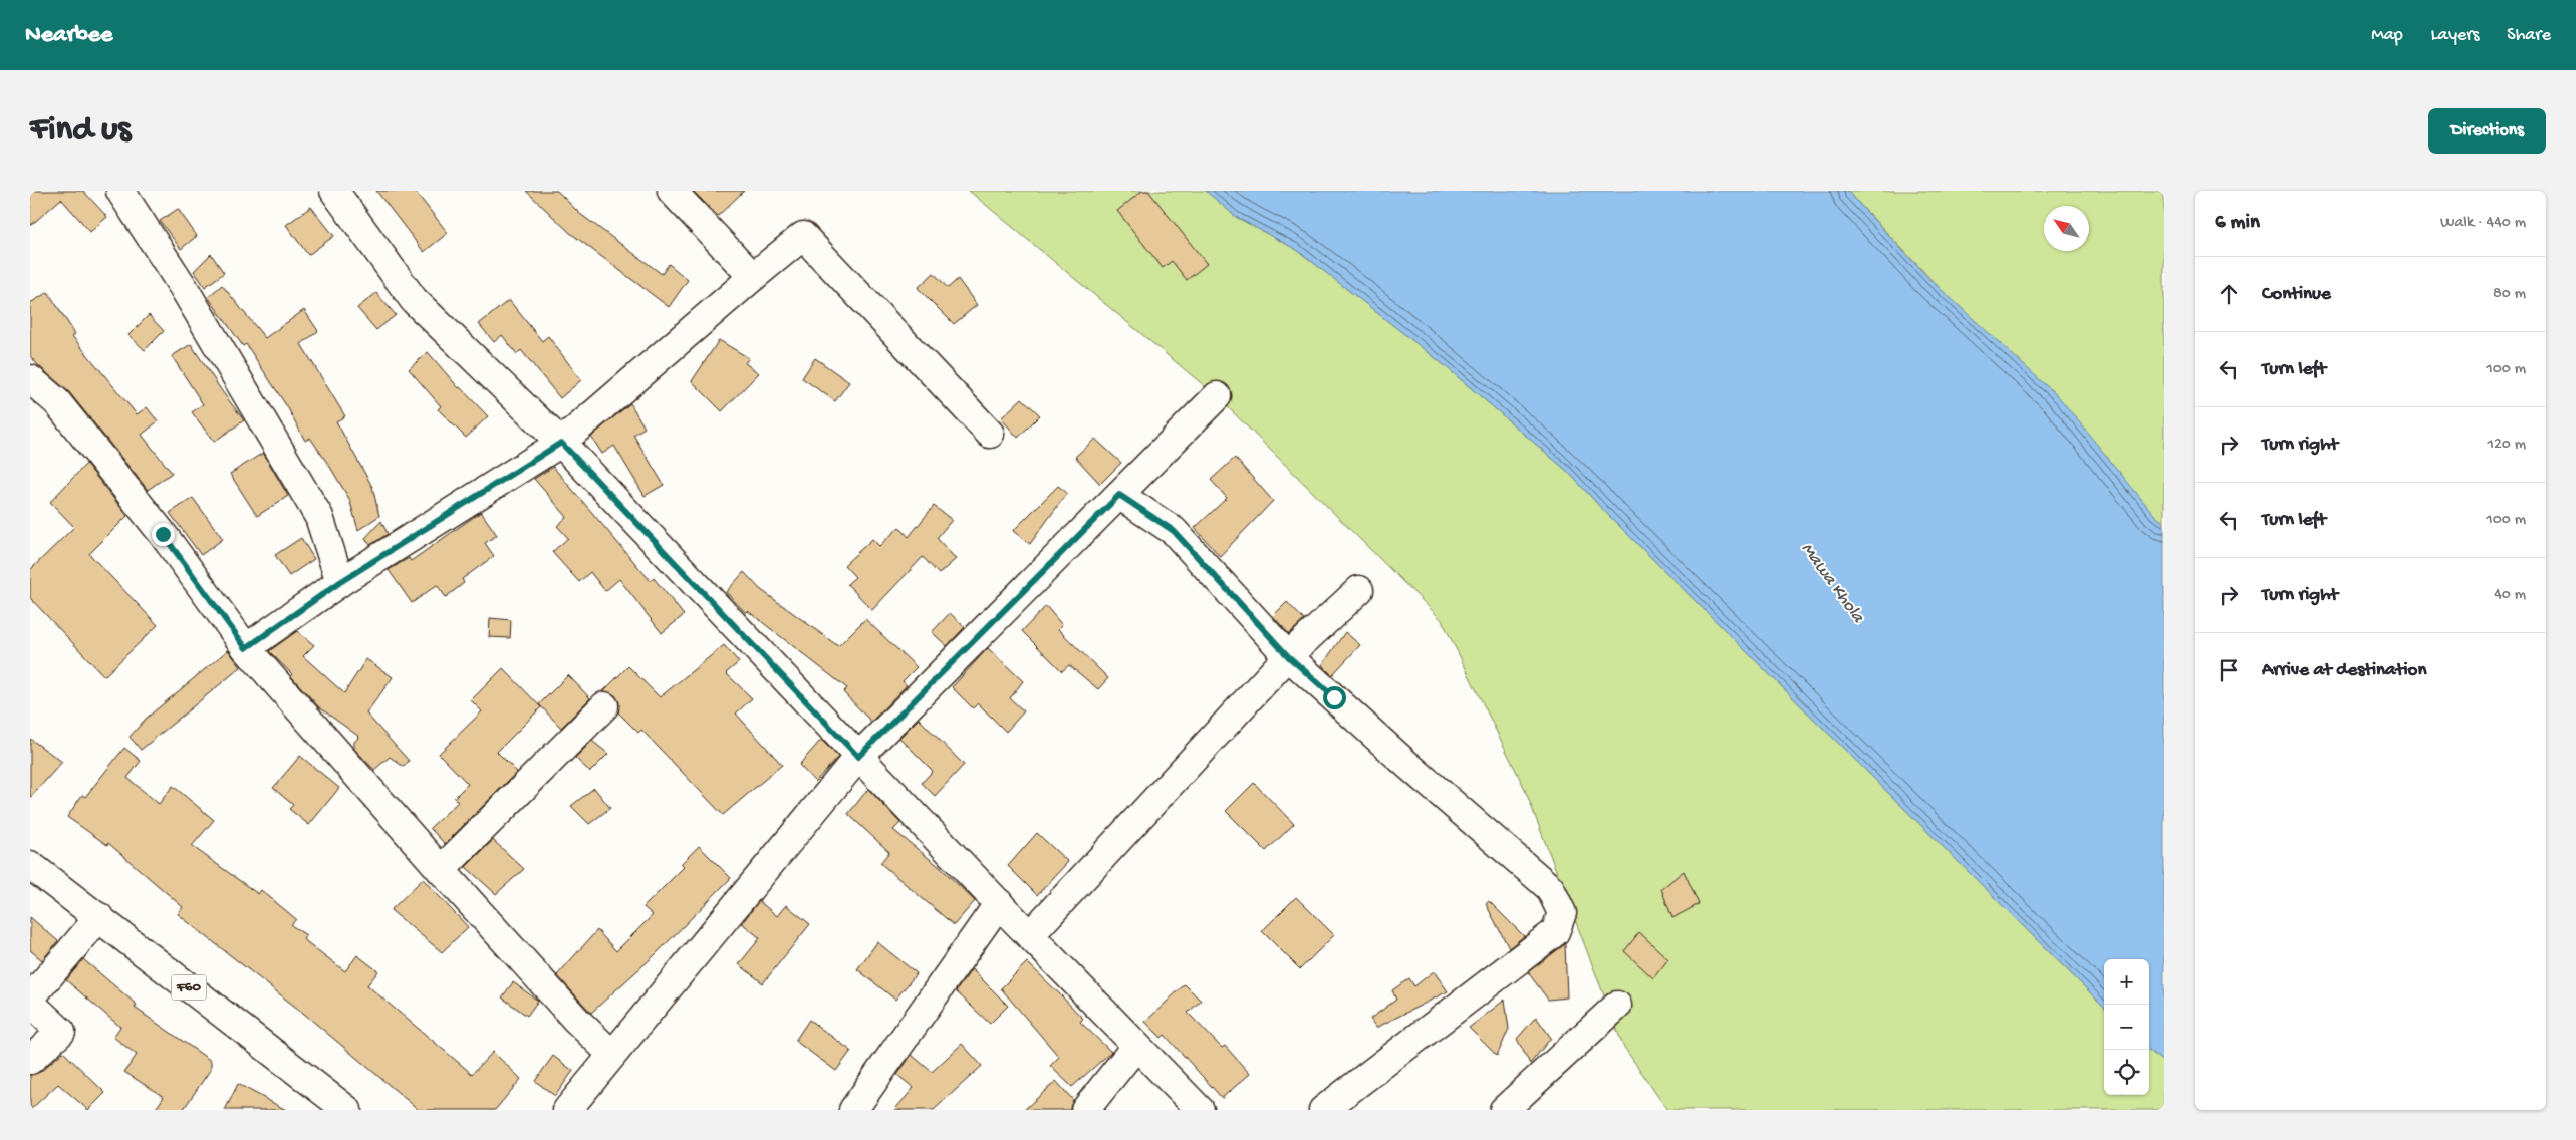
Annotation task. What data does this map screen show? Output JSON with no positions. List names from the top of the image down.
{
  "streets": {
    "street": ["F60"]
  },
  "water": ["Mawa Khola"],
  "north": "top left",
  "page": {
    "header": "Nearbee",
    "nav": ["Map", "Layers", "Share"],
    "buttons": "Directions",
    "title": "Find us",
    "heading": ["6 min", "Walk · 440 m"],
    "list": [
      ["Continue", "80 m"],
      ["Turn left", "100 m"],
      ["Turn right", "120 m"],
      ["Turn left", "100 m"],
      ["Turn right", "40 m"],
      "Arrive at destination"
    ],
    "map_buttons": ["+", "−"]
  }
}
